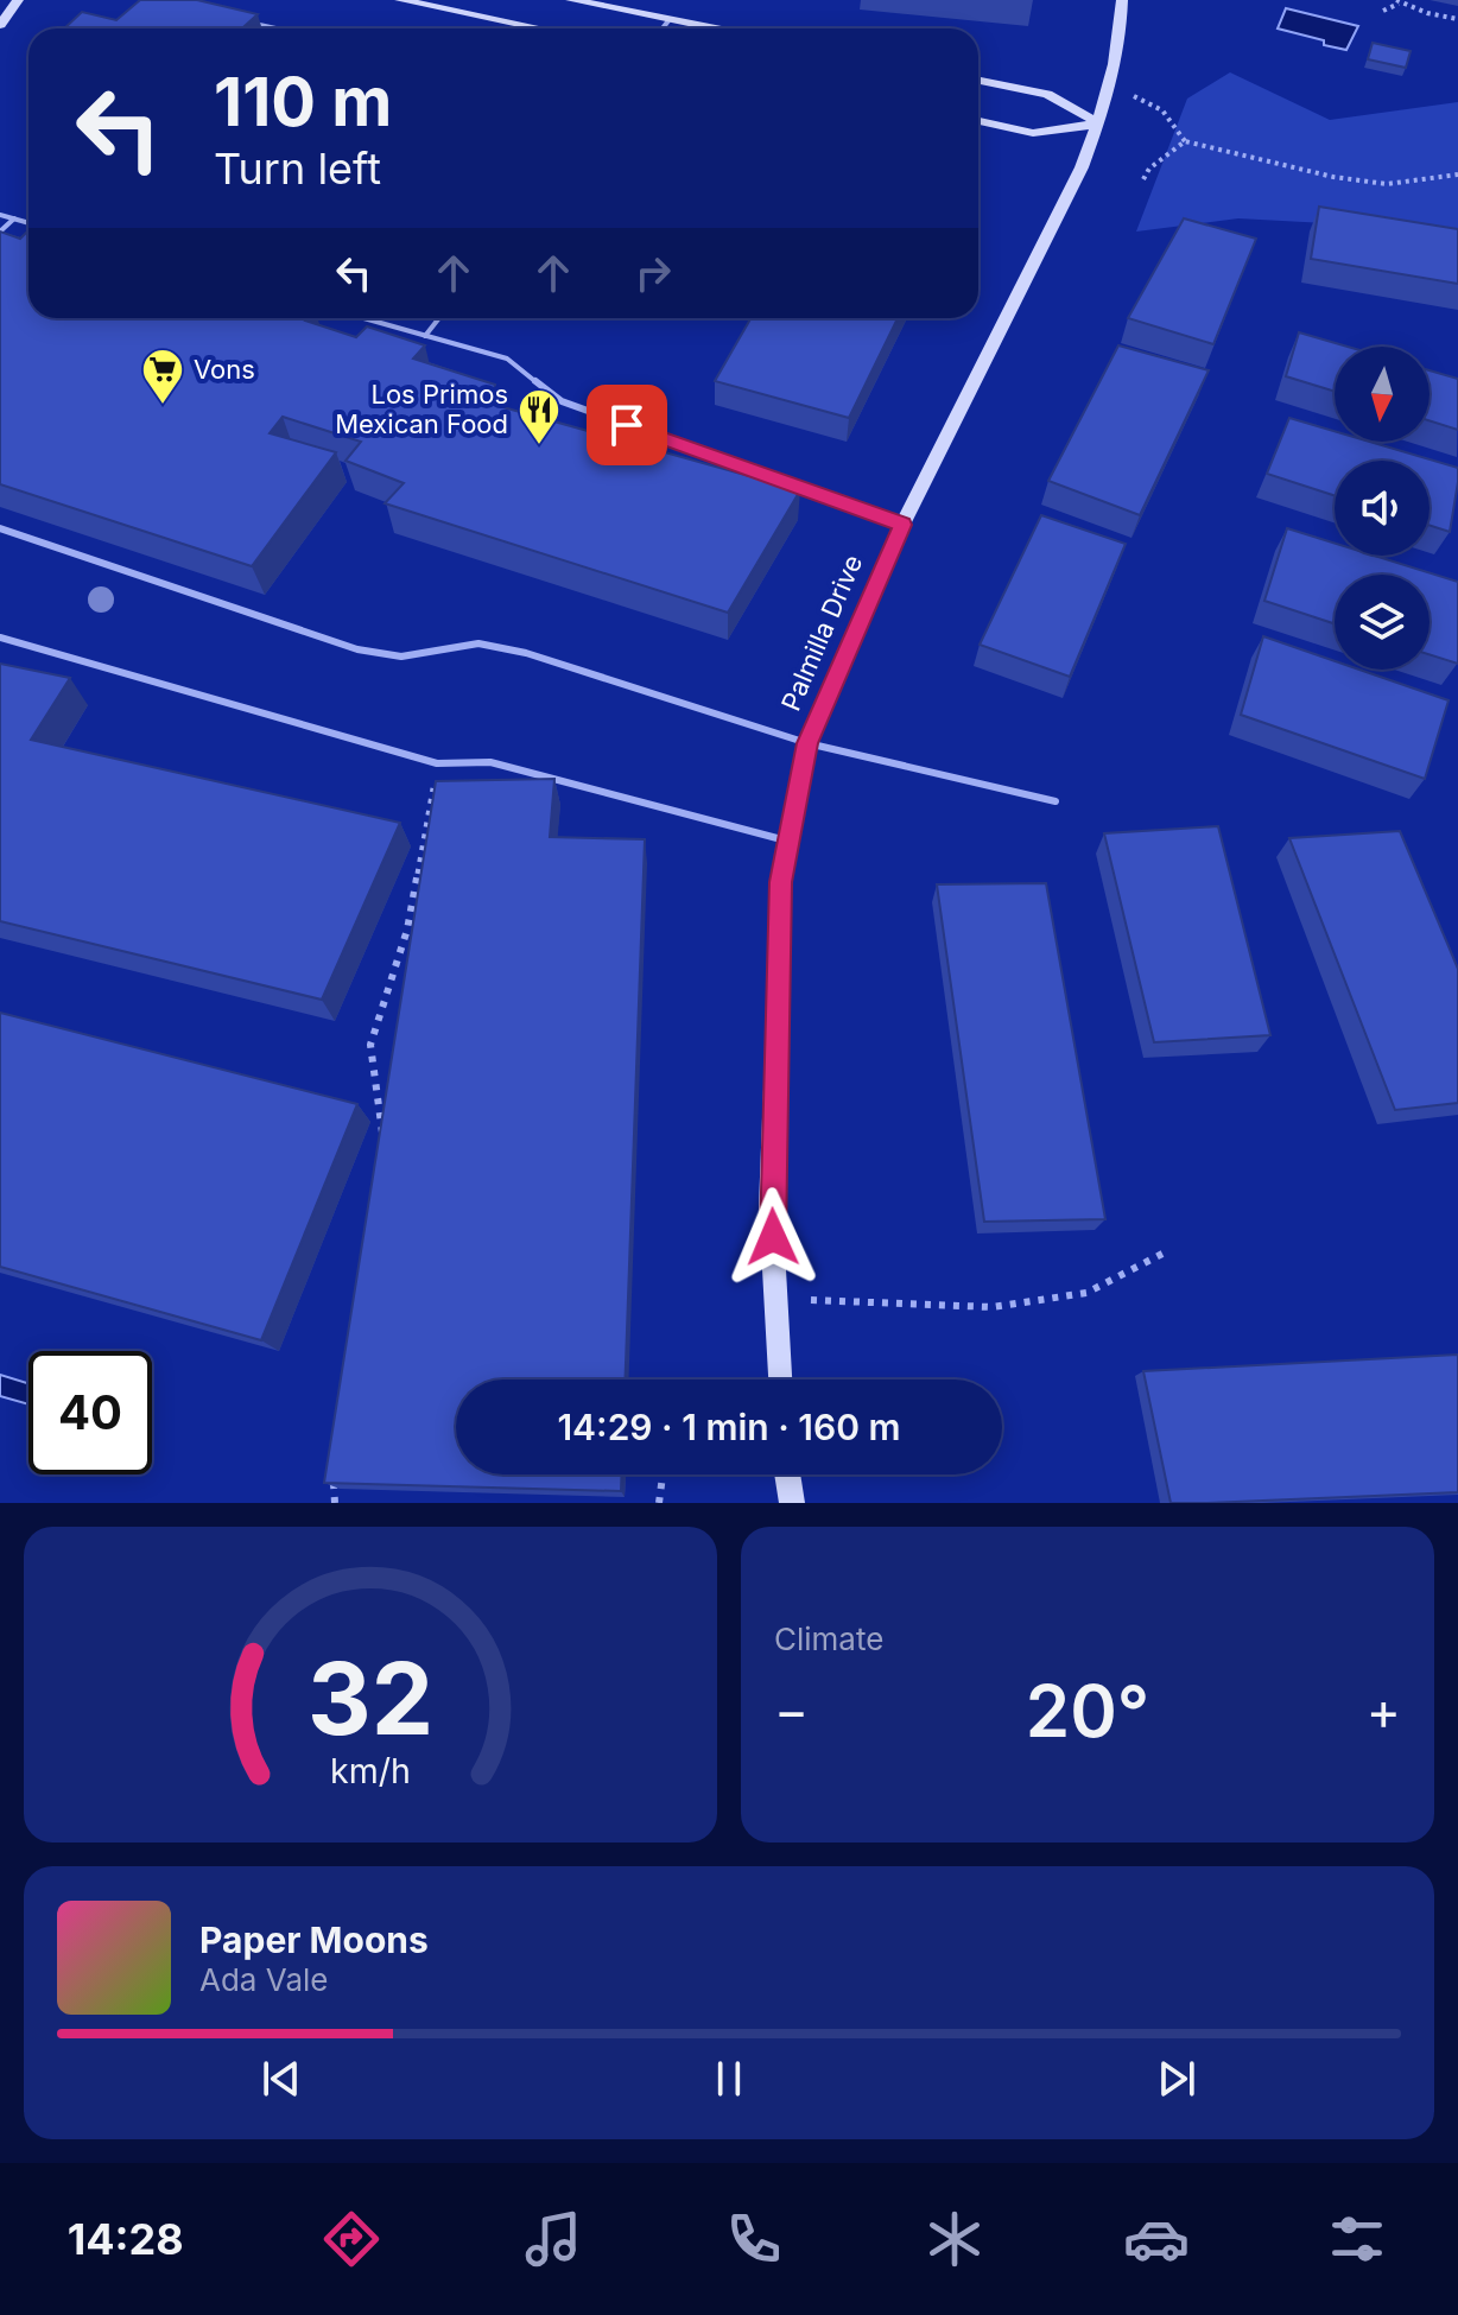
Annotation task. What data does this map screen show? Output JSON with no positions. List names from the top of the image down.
{
  "streets": {
    "street": ["Palmilla Drive"]
  },
  "places": {
    "supermarket": ["Vons"],
    "restaurant": ["Los Primos Mexican Food"]
  },
  "north": "bottom",
  "page": {
    "turn": ["110 m", "Turn left"],
    "limit": "40",
    "trip": "14:29 · 1 min · 160 m",
    "tile": "Climate",
    "heat": ["−", "20°", "+"],
    "song": ["Paper Moons", "Ada Vale"],
    "tabs": "14:28",
    "gauge": ["32", "km/h"]
  }
}
